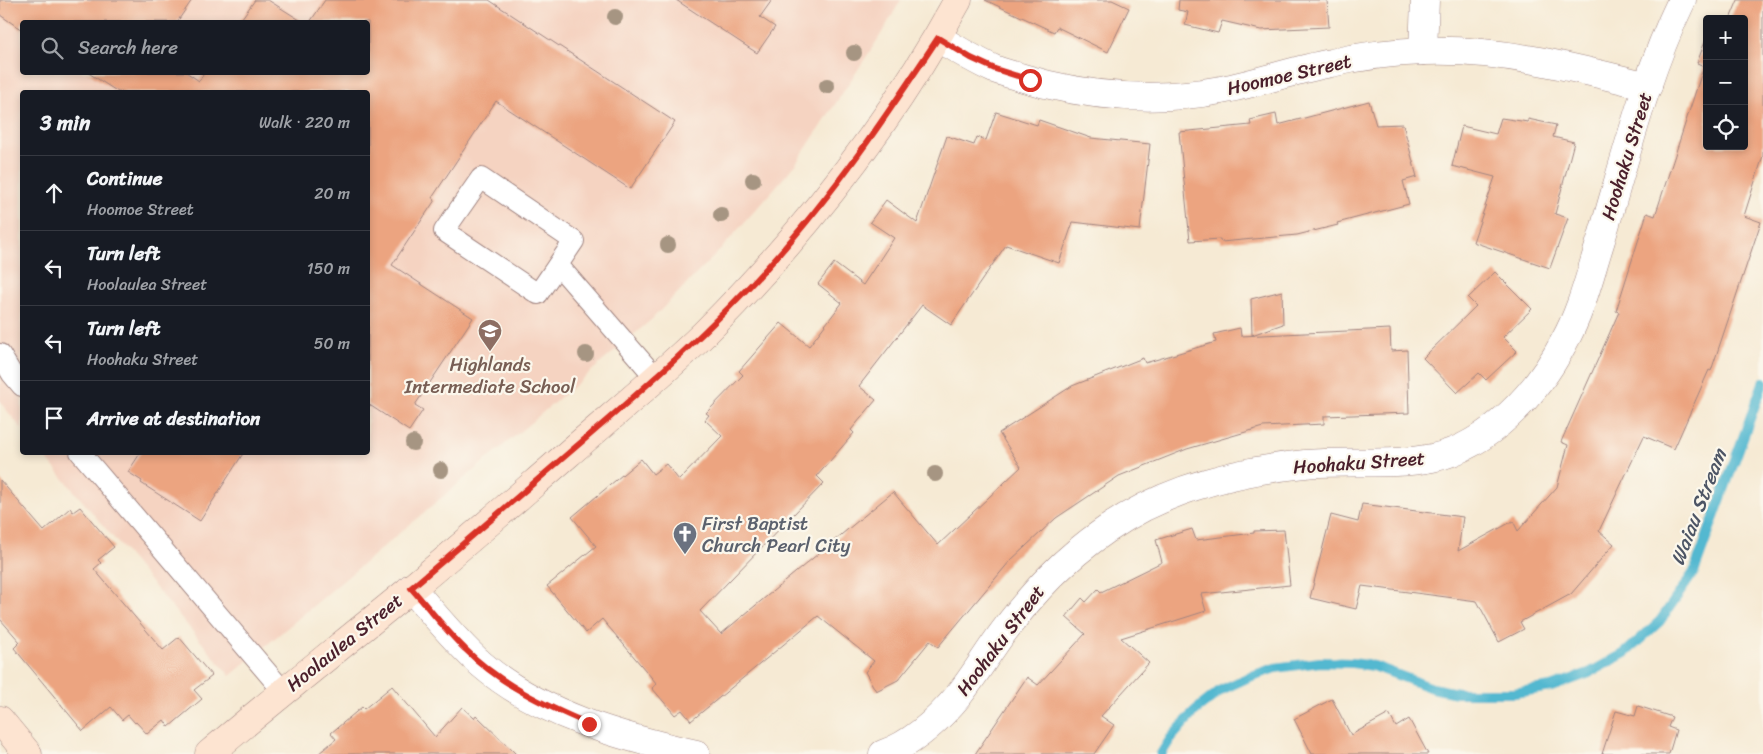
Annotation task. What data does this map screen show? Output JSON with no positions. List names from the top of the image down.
{
  "streets": {
    "street": ["Hoomoe Street", "Hoohaku Street", "Hoolaulea Street"]
  },
  "crossings": [
    ["Hoomoe Street", "Hoohaku Street"],
    ["Hoomoe Street", "Hoolaulea Street"]
  ],
  "water": ["Waiau Stream"],
  "places": {
    "school or university": ["Highlands Intermediate School"],
    "church": ["First Baptist Church Pearl City"]
  },
  "page": {
    "map_buttons": ["+", "−"],
    "search": "Search here",
    "heading": ["3 min", "Walk · 220 m"],
    "list": [
      ["Continue", "Hoomoe Street", "20 m"],
      ["Turn left", "Hoolaulea Street", "150 m"],
      ["Turn left", "Hoohaku Street", "50 m"],
      "Arrive at destination"
    ]
  }
}
